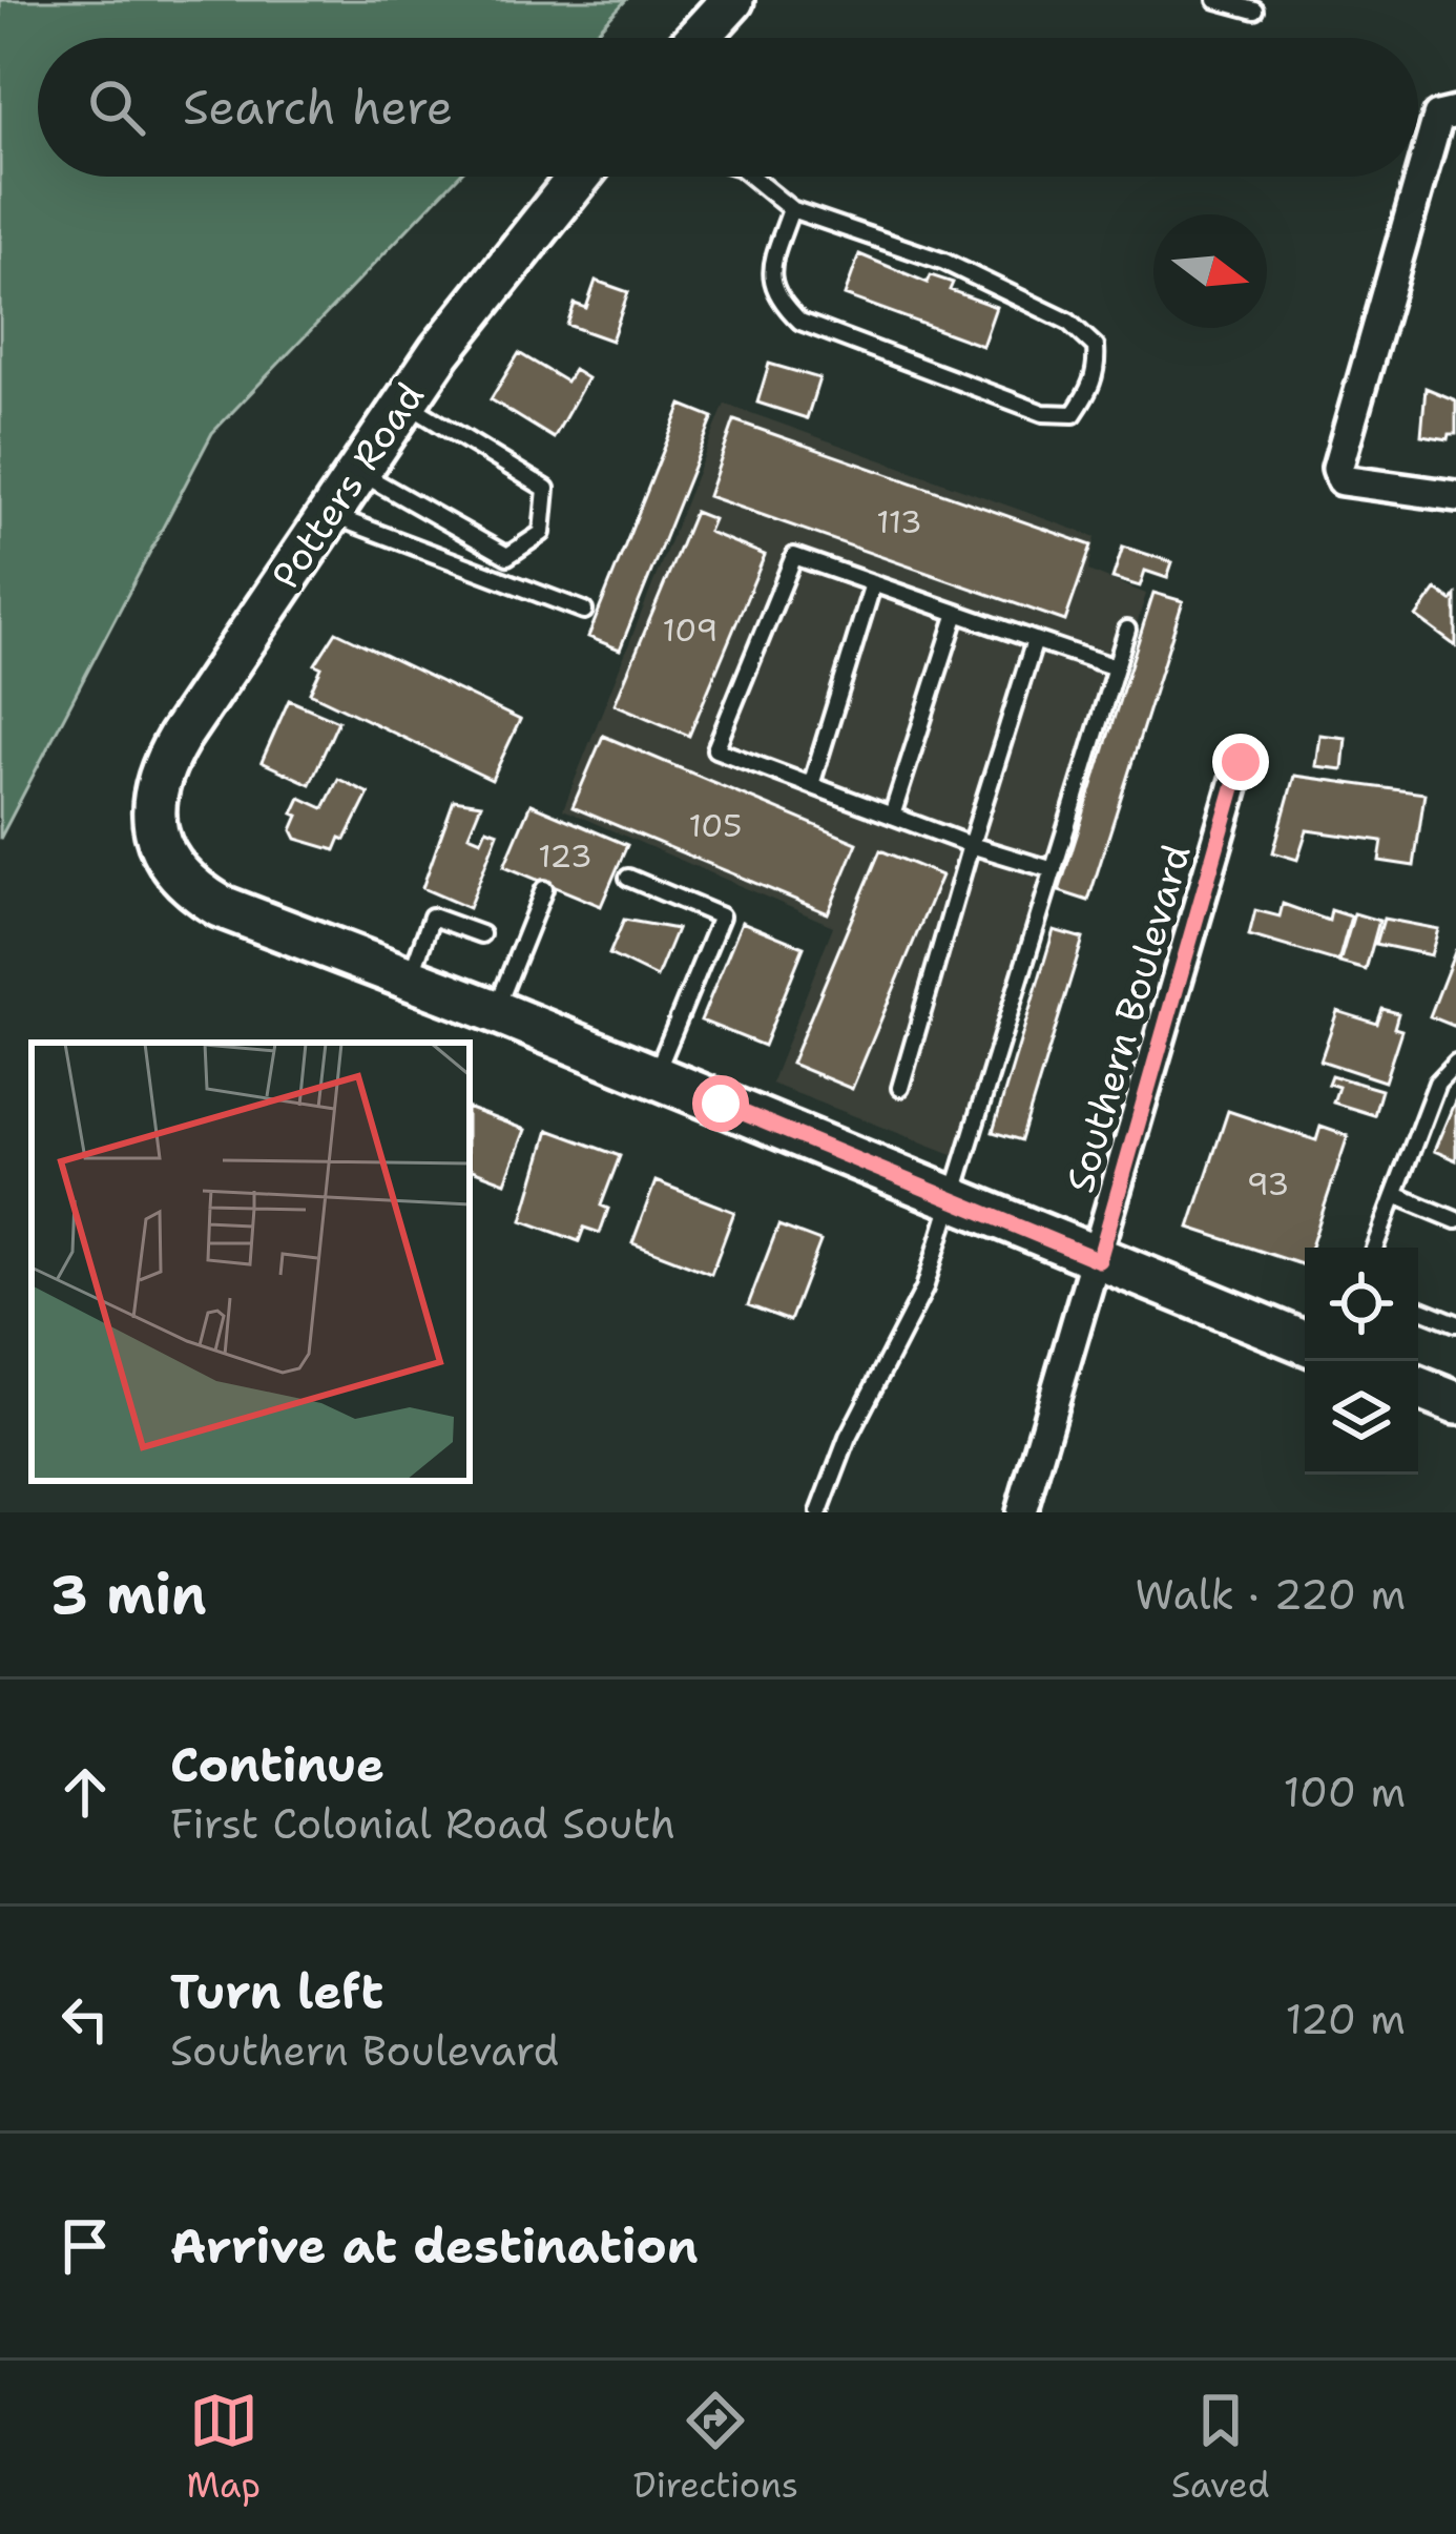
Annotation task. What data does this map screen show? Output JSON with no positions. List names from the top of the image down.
{
  "streets": {
    "street": ["Potters Road", "Southern Boulevard"]
  },
  "house_numbers": [
    "113",
    "109",
    "105",
    "123",
    "93"
  ],
  "north": "right",
  "page": {
    "search": "Search here",
    "heading": ["3 min", "Walk · 220 m"],
    "list": [
      ["Continue", "First Colonial Road South", "100 m"],
      ["Turn left", "Southern Boulevard", "120 m"],
      "Arrive at destination"
    ],
    "nav": ["Map", "Directions", "Saved"]
  }
}
